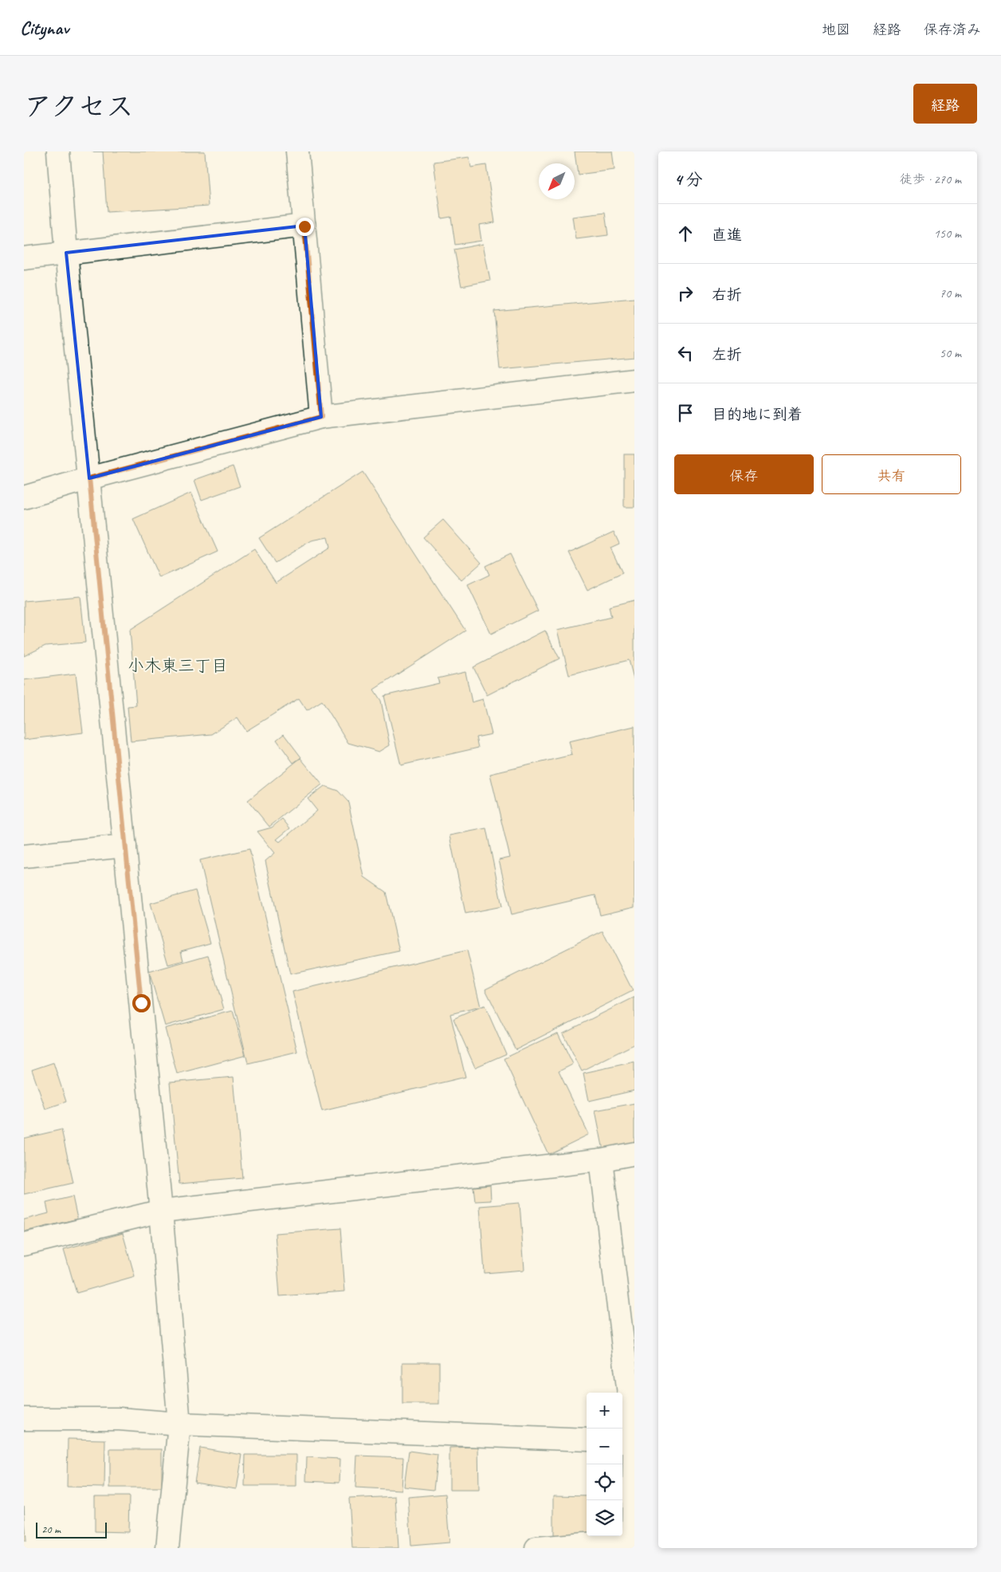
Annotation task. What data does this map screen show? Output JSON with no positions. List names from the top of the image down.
{
  "districts": ["小木東三丁目"],
  "scale_bar": "20 m",
  "north": "bottom left",
  "page": {
    "header": "Citynav",
    "nav": ["地図", "経路", "保存済み"],
    "title": "アクセス",
    "buttons": [
      "経路",
      ["保存", "共有"]
    ],
    "heading": ["4 分", "徒歩 · 270 m"],
    "list": [
      ["直進", "150 m"],
      ["右折", "70 m"],
      ["左折", "50 m"],
      "目的地に到着"
    ],
    "map_buttons": ["+", "−"],
    "scale": "20 m"
  }
}
